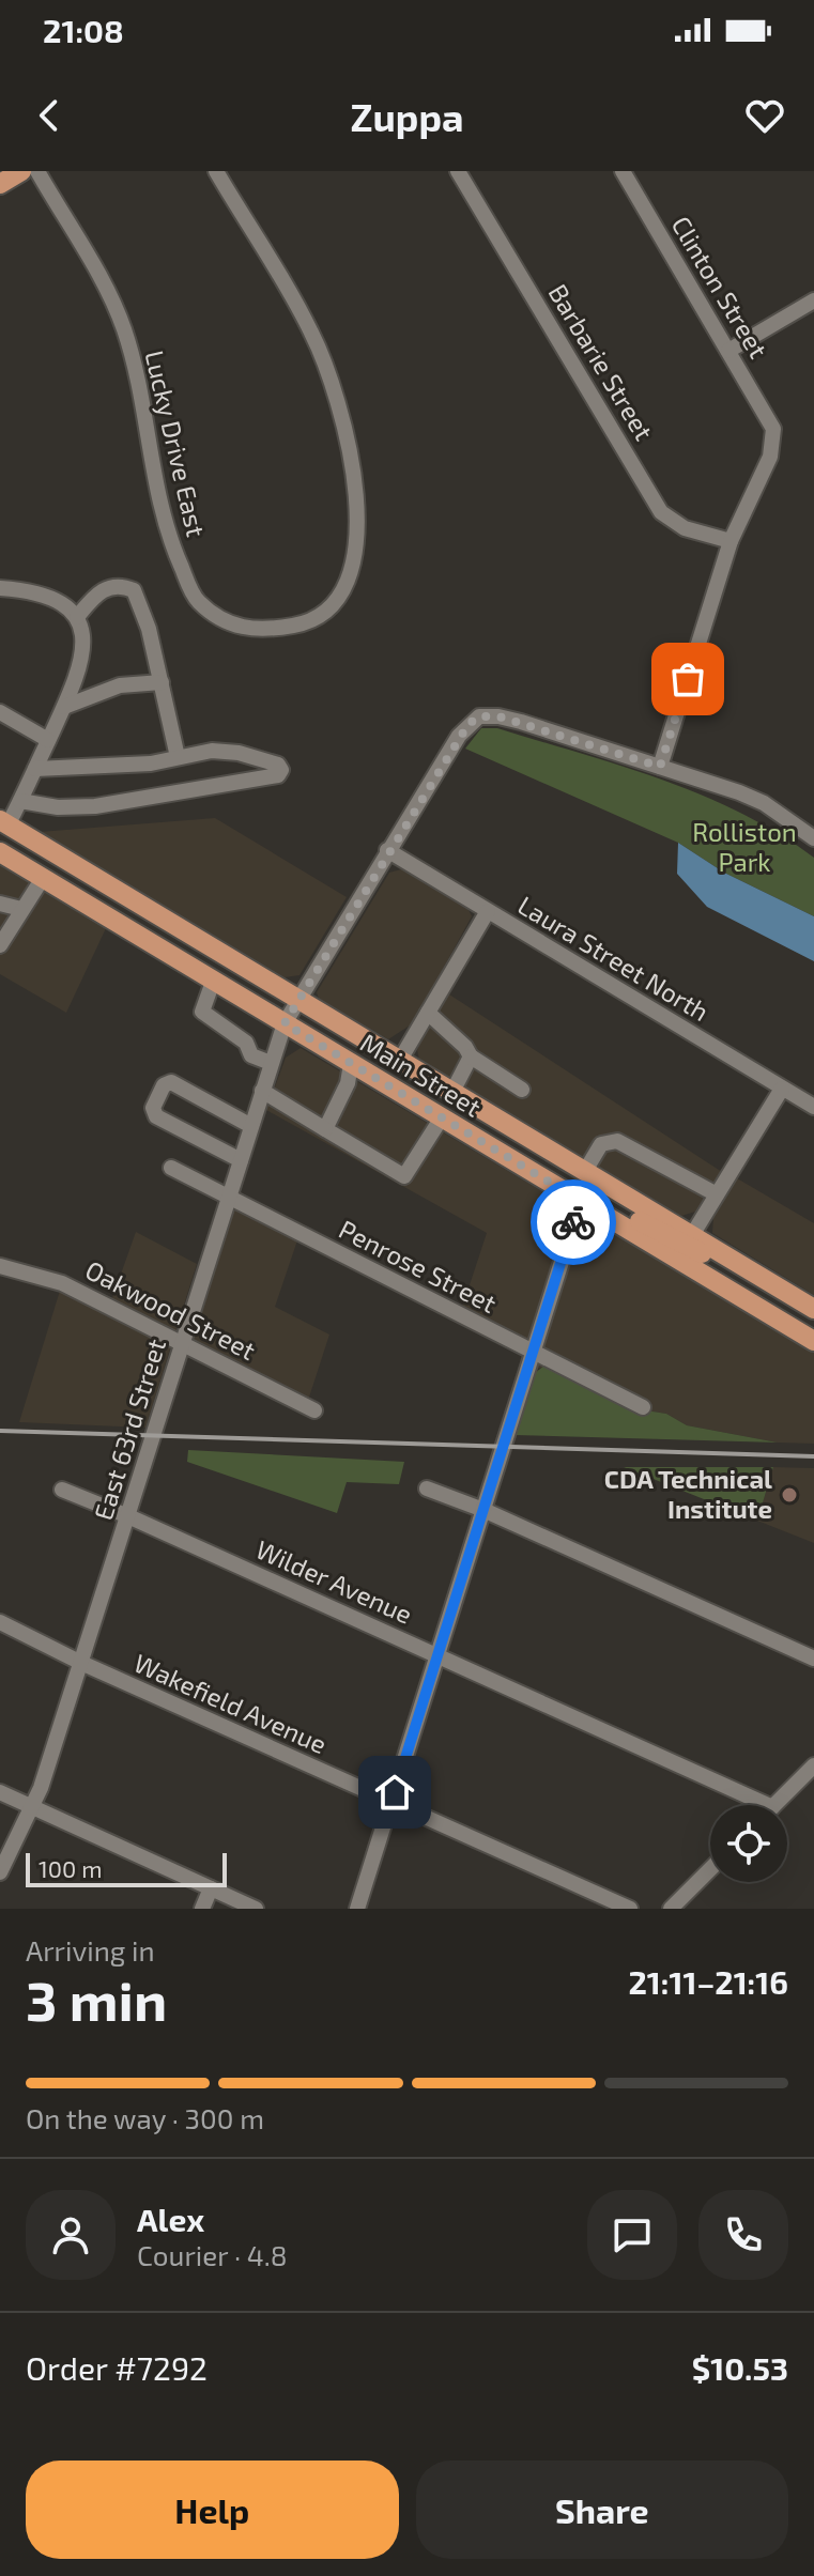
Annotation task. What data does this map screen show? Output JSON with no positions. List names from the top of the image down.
{
  "streets": {
    "main road": ["Main Street"],
    "street": [
      "Clinton Street",
      "Barbarie Street",
      "Lucky Drive East",
      "Laura Street North",
      "Penrose Street",
      "Oakwood Street",
      "East 63rd Street",
      "Wilder Avenue",
      "Wakefield Avenue"
    ]
  },
  "crossings": [
    ["Clinton Street", "Barbarie Street"],
    ["Laura Street North", "East 63rd Street"],
    ["Main Street", "East 63rd Street"],
    ["Penrose Street", "East 63rd Street"],
    ["Oakwood Street", "East 63rd Street"],
    ["East 63rd Street", "Wilder Avenue"],
    ["East 63rd Street", "Wakefield Avenue"]
  ],
  "parks": ["Rolliston Park"],
  "places": ["CDA Technical Institute"],
  "scale_bar": "100 m",
  "page": {
    "status": "21:08",
    "header": "Zuppa",
    "scale": "100 m",
    "heading": ["3 min", "Arriving in", "21:11–21:16"],
    "panel": [
      "Alex",
      "Courier · 4.8",
      "Order #7292",
      "$10.53"
    ],
    "bar": "On the way · 300 m",
    "buttons": ["Help", "Share"]
  }
}
